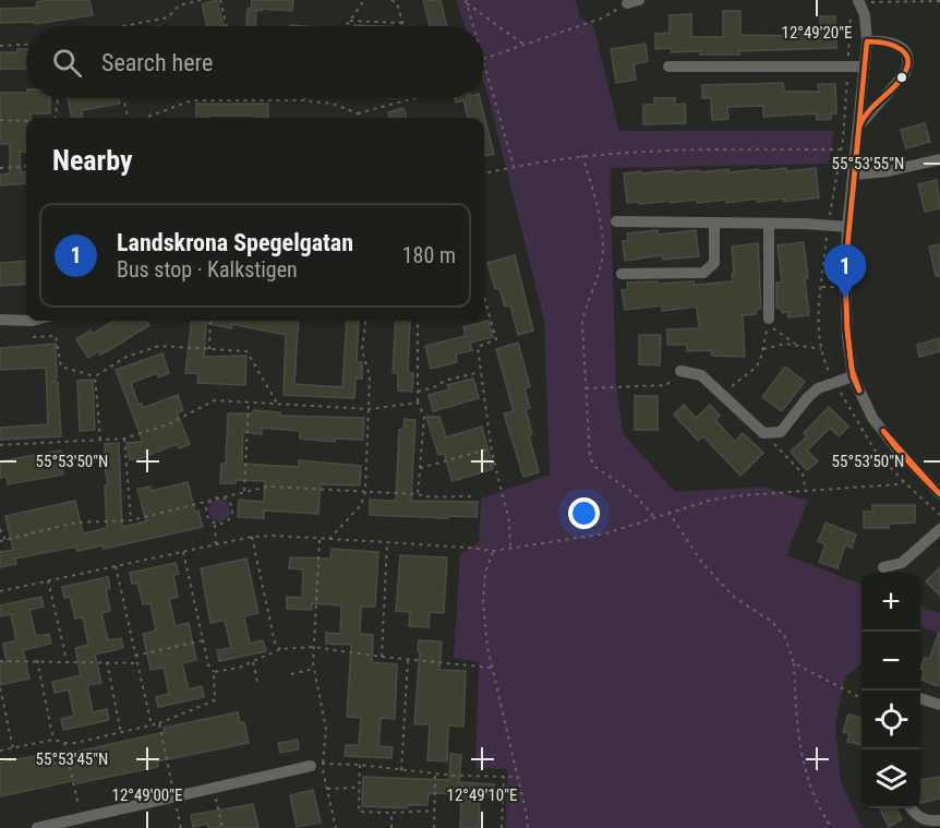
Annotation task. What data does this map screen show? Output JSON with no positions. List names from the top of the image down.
{
  "page": {
    "search": "Search here",
    "heading": "Nearby",
    "list": [
      {
        "mark": "1",
        "name": "Landskrona Spegelgatan",
        "note": "Bus stop · Kalkstigen",
        "value": "180 m"
      }
    ],
    "pins": "1",
    "map_buttons": ["+", "−"]
  },
  "coordinates": [
    "12°49'20\"E",
    "55°53'55\"N",
    "55°53'50\"N",
    "55°53'45\"N",
    "12°49'00\"E",
    "12°49'10\"E"
  ]
}
